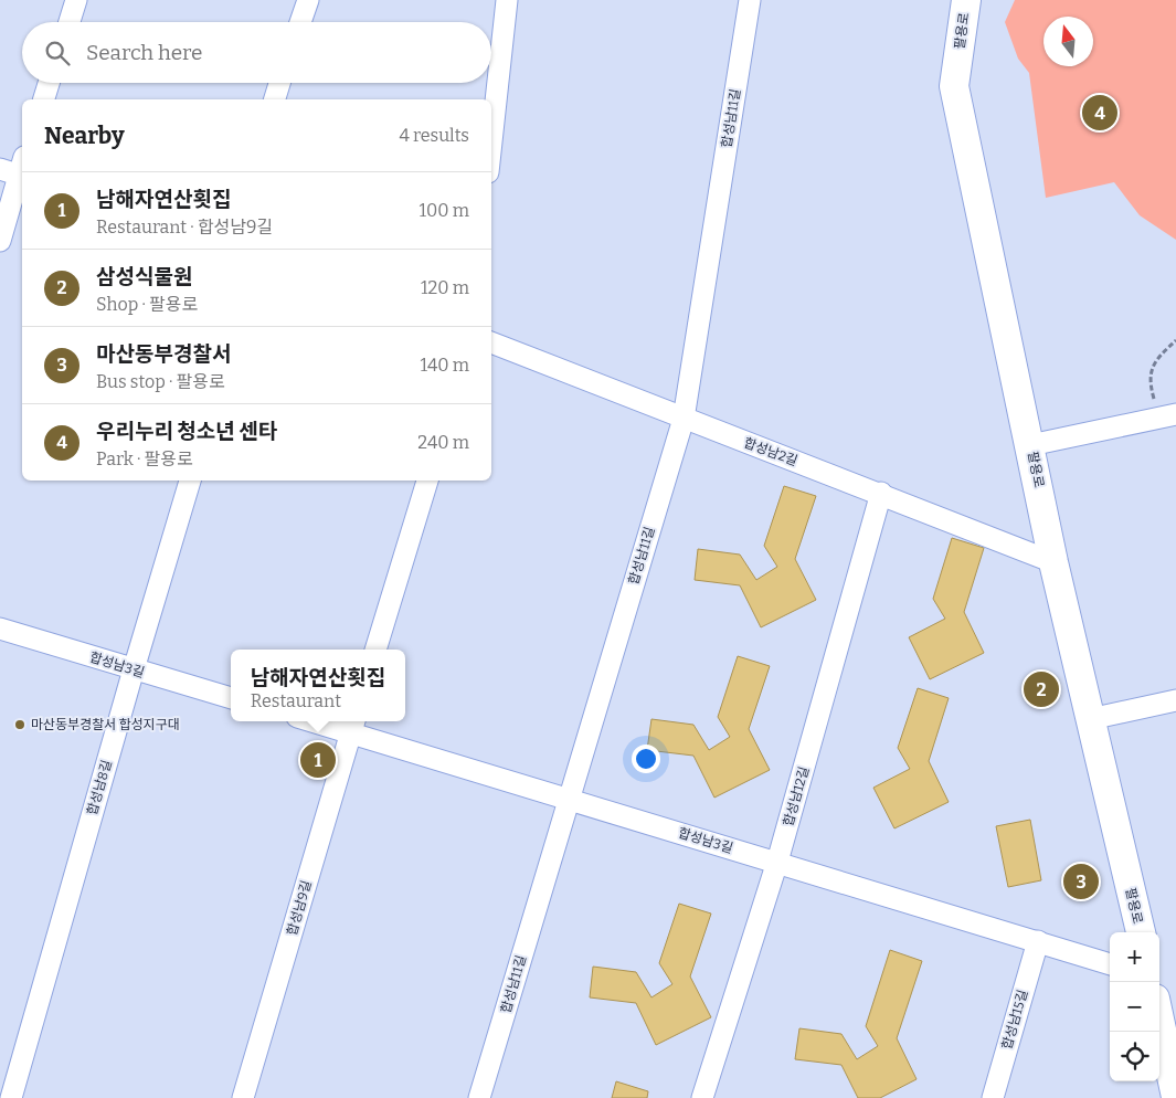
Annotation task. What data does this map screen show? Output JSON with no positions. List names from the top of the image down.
{
  "streets": {
    "main road": ["팔용로"],
    "street": [
      "합성남11길",
      "합성남2길",
      "합성남3길",
      "합성남8길",
      "합성남12길",
      "합성남9길",
      "합성남15길"
    ]
  },
  "crossings": [
    ["팔용로", "합성남2길"],
    ["합성남11길", "합성남2길"],
    ["합성남11길", "합성남3길"],
    ["합성남2길", "합성남12길"],
    ["합성남3길", "합성남8길"],
    ["합성남3길", "합성남12길"],
    ["합성남3길", "합성남9길"],
    ["합성남3길", "합성남15길"]
  ],
  "places": ["마산동부경찰서 합성지구대"],
  "north": "top",
  "page": {
    "search": "Search here",
    "pins": [
      "4",
      "2",
      "1",
      "3"
    ],
    "heading": ["Nearby", "4 results"],
    "list": [
      {
        "mark": "1",
        "name": "남해자연산횟집",
        "note": "Restaurant · 합성남9길",
        "value": "100 m"
      },
      {
        "mark": "2",
        "name": "삼성식물원",
        "note": "Shop · 팔용로",
        "value": "120 m"
      },
      {
        "mark": "3",
        "name": "마산동부경찰서",
        "note": "Bus stop · 팔용로",
        "value": "140 m"
      },
      {
        "mark": "4",
        "name": "우리누리 청소년 센타",
        "note": "Park · 팔용로",
        "value": "240 m"
      }
    ],
    "popup": ["남해자연산횟집", "Restaurant"],
    "map_buttons": ["+", "−"]
  }
}
